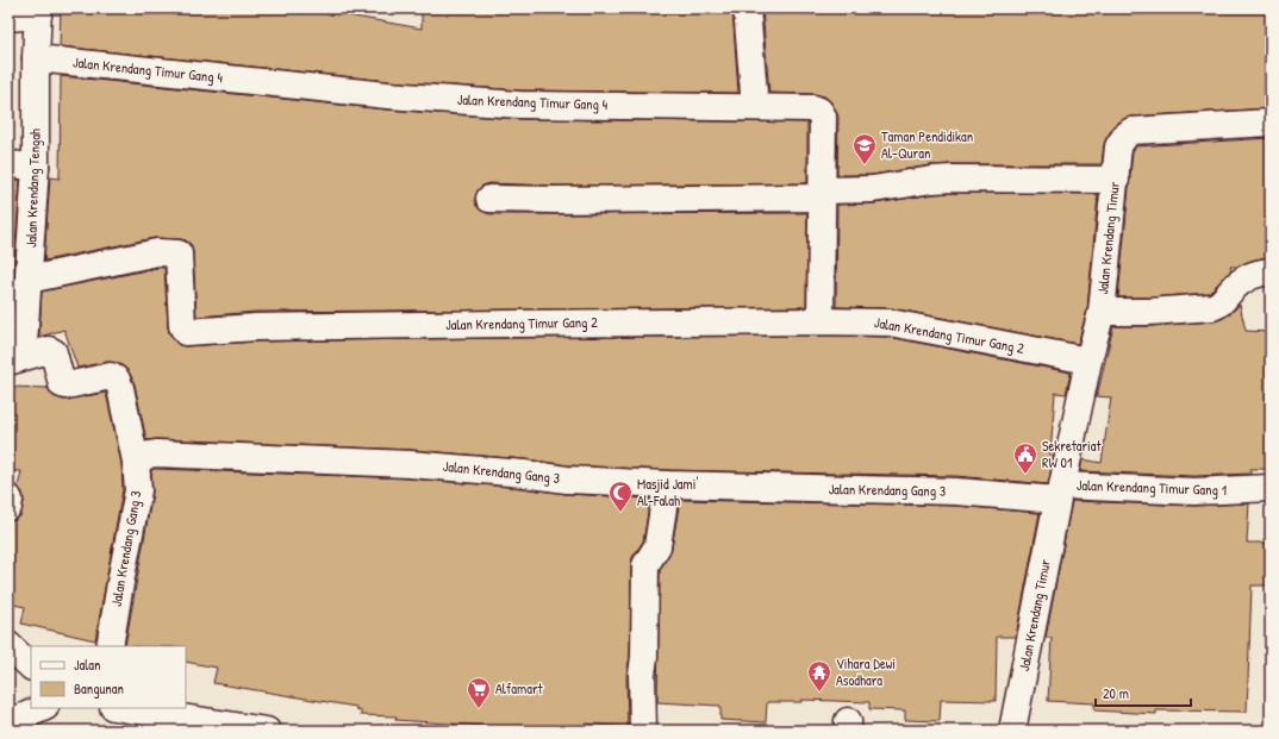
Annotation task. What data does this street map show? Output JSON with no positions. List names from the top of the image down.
{
  "streets": {
    "street": [
      "Jalan Krendang Timur Gang 4",
      "Jalan Krendang Tengah",
      "Jalan Krendang Timur",
      "Jalan Krendang Timur Gang 2",
      "Jalan Krendang Gang 3",
      "Jalan Krendang Timur Gang 1"
    ]
  },
  "crossings": [
    ["Jalan Krendang Timur Gang 4", "Jalan Krendang Tengah"],
    ["Jalan Krendang Timur Gang 4", "Jalan Krendang Timur Gang 2"],
    ["Jalan Krendang Tengah", "Jalan Krendang Timur Gang 2"],
    ["Jalan Krendang Timur", "Jalan Krendang Timur Gang 2"],
    ["Jalan Krendang Timur", "Jalan Krendang Gang 3"],
    ["Jalan Krendang Timur", "Jalan Krendang Timur Gang 1"],
    ["Jalan Krendang Gang 3", "Jalan Krendang Timur Gang 1"]
  ],
  "places": {
    "school or university": ["Taman Pendidikan Al-Quran"],
    "public building": ["Sekretariat RW 01"],
    "mosque": ["Masjid Jami' Al-Falah"],
    "temple": ["Vihara Dewi Asodhara"],
    "supermarket": ["Alfamart"]
  },
  "legend": ["Jalan", "Bangunan"],
  "scale_bar": "20 m"
}
